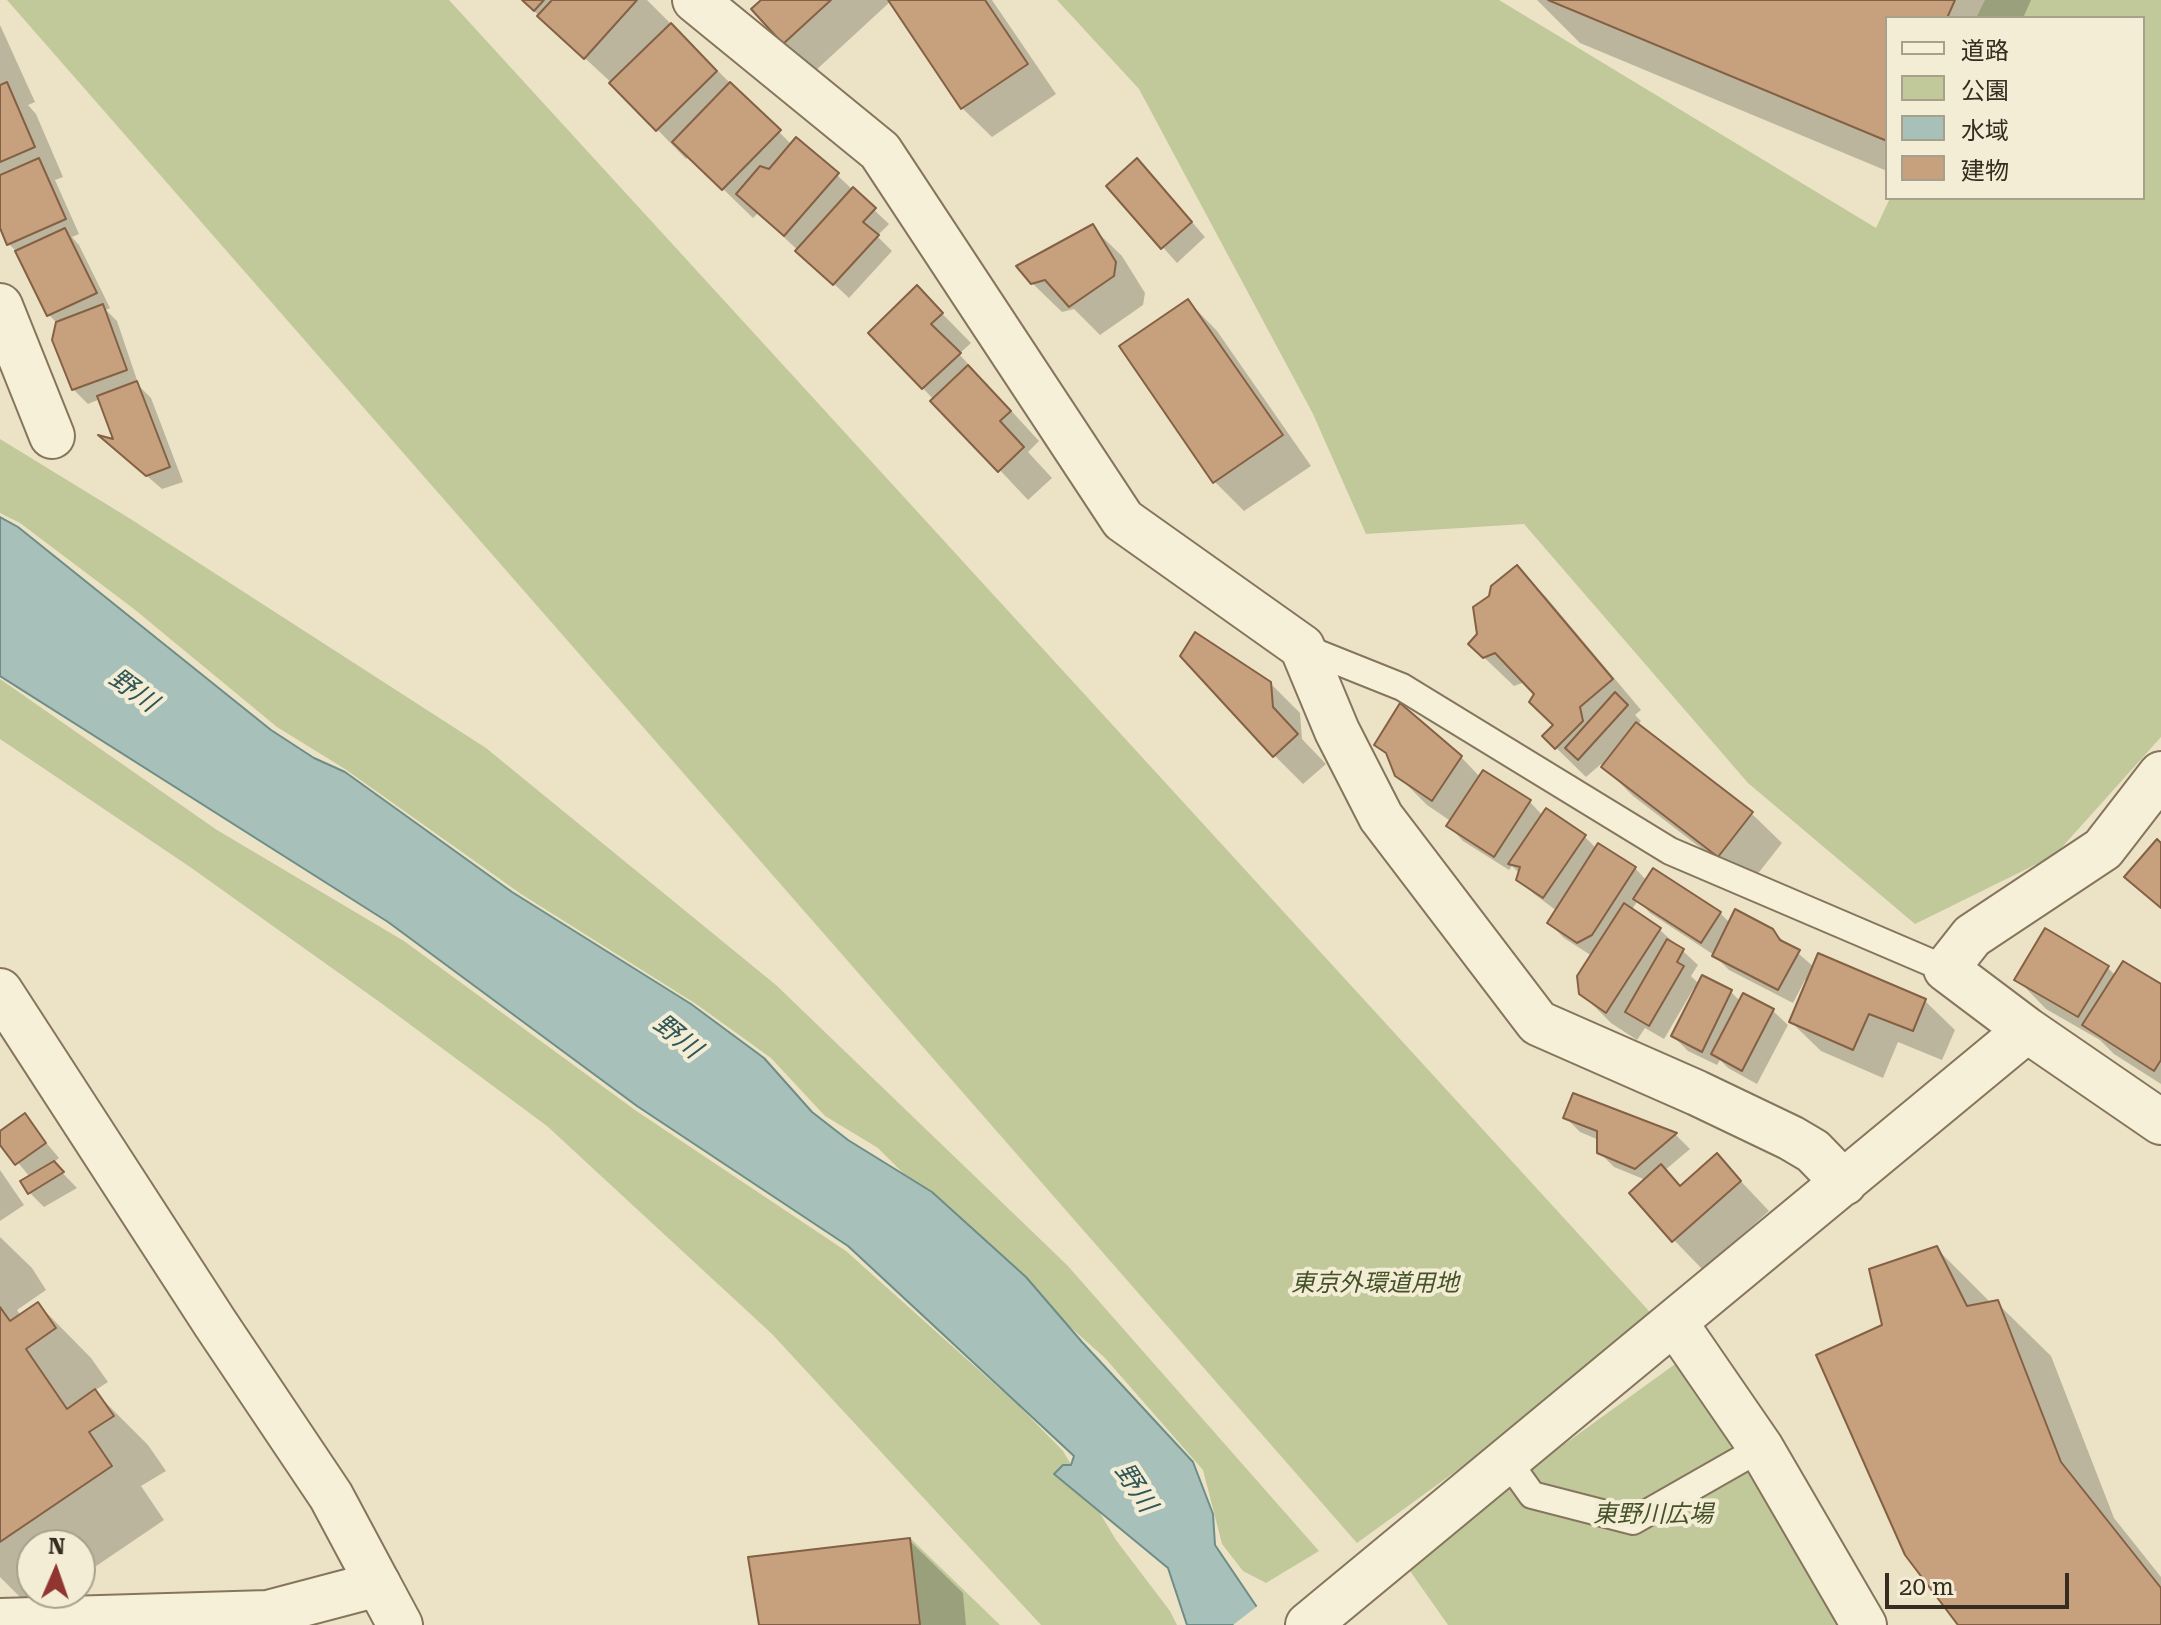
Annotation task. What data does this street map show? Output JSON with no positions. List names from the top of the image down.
{
  "water": ["野川"],
  "parks": ["東京外環道用地", "東野川広場"],
  "legend": [
    "道路",
    "公園",
    "水域",
    "建物"
  ],
  "scale_bar": "20 m",
  "north": "top"
}
